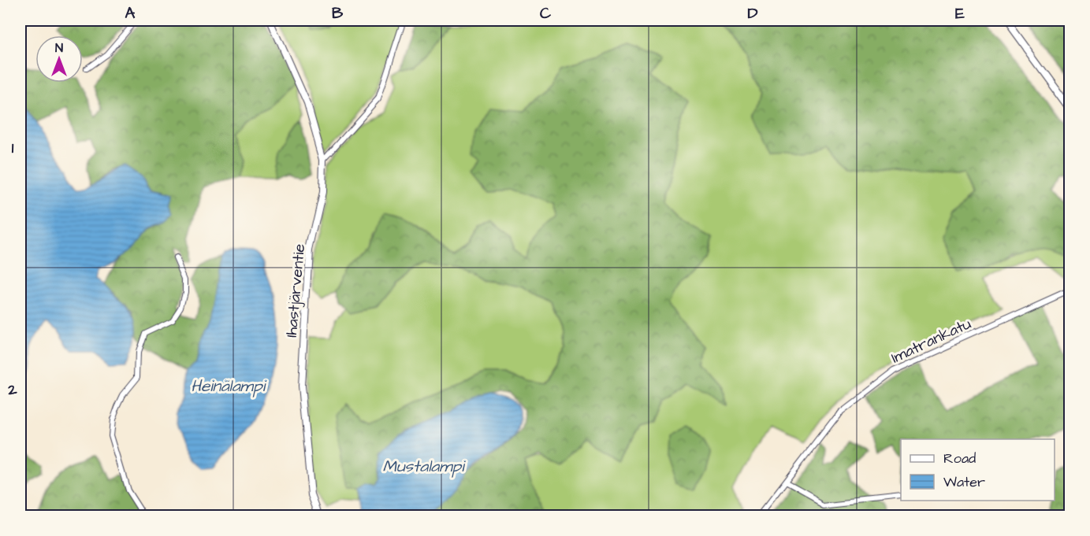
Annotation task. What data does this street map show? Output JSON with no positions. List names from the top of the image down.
{
  "streets": {
    "street": ["Ihastjärventie", "Imatrankatu"]
  },
  "water": ["Heinälampi", "Mustalampi"],
  "legend": ["Road", "Water"],
  "north": "top",
  "grid": {
    "columns": [
      "A",
      "B",
      "C",
      "D",
      "E"
    ],
    "rows": ["1", "2"]
  }
}
